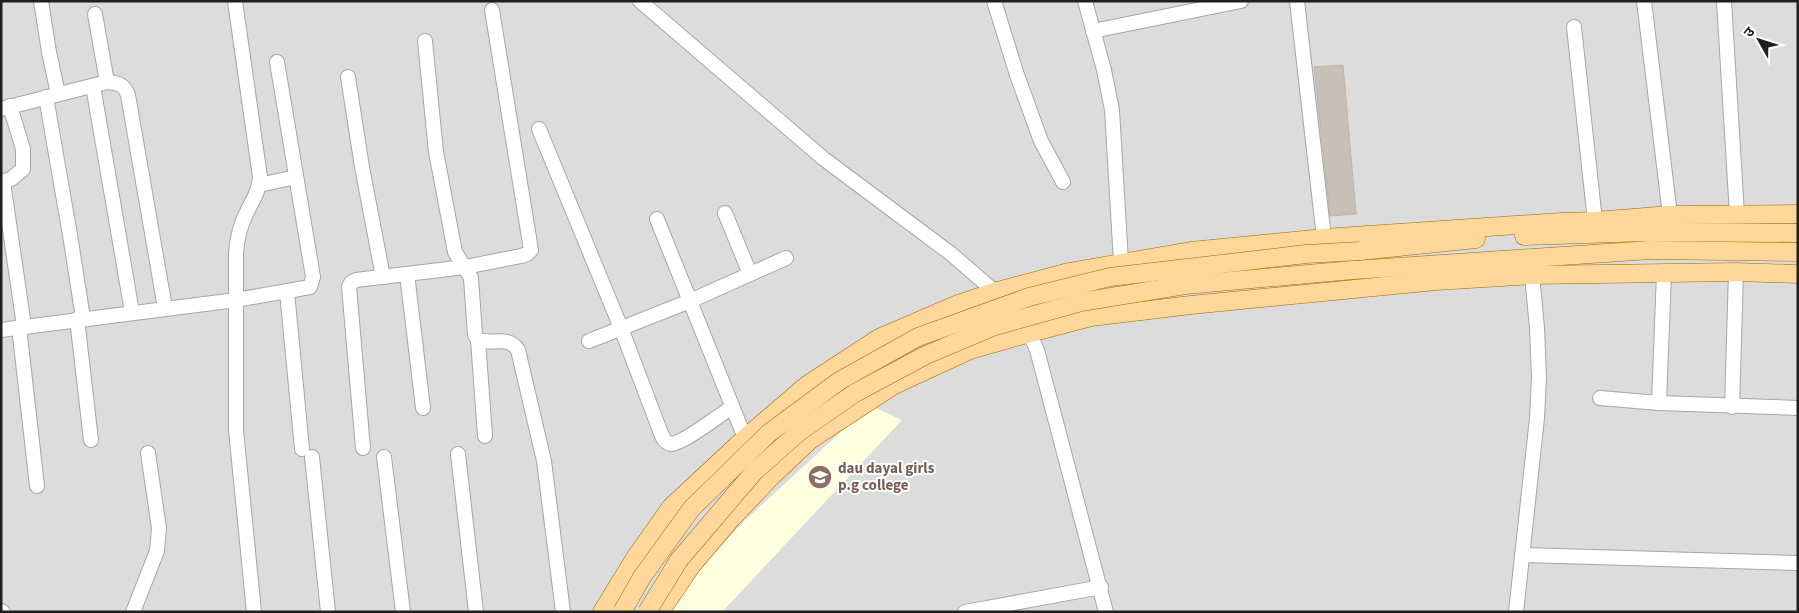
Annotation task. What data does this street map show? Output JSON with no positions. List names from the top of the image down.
{
  "places": {
    "school or university": ["dau dayal girls p.g college"]
  },
  "north": "top left"
}
